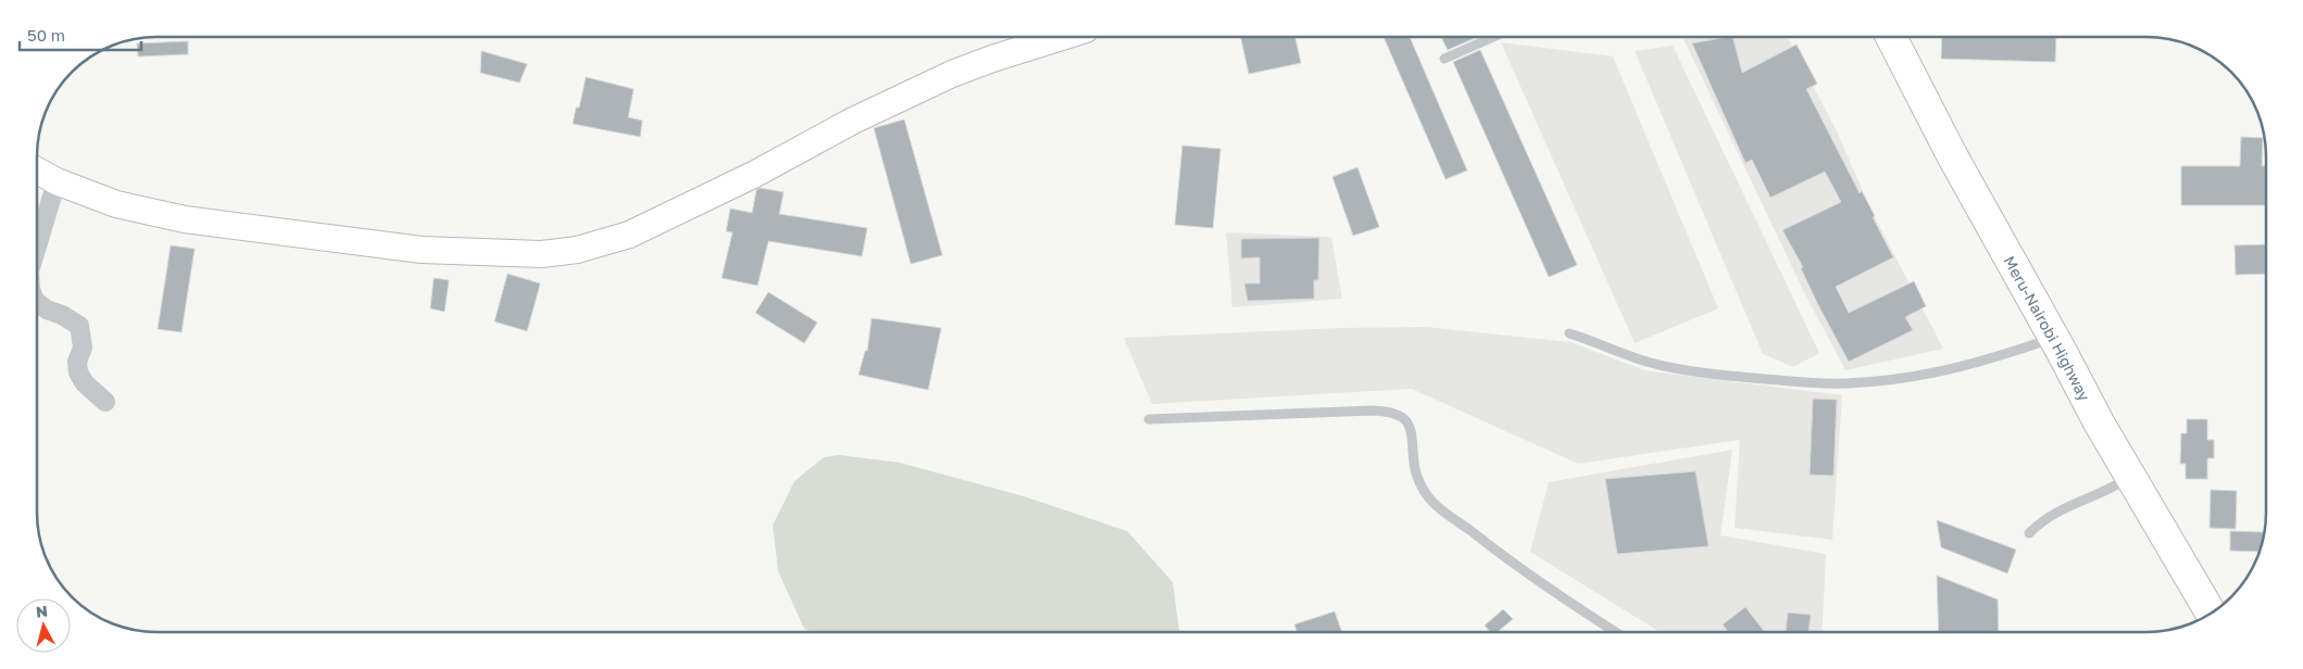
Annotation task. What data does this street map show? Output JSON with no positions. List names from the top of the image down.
{
  "streets": {
    "highway": ["Meru-Nairobi Highway"]
  },
  "scale_bar": "50 m",
  "north": "top"
}
